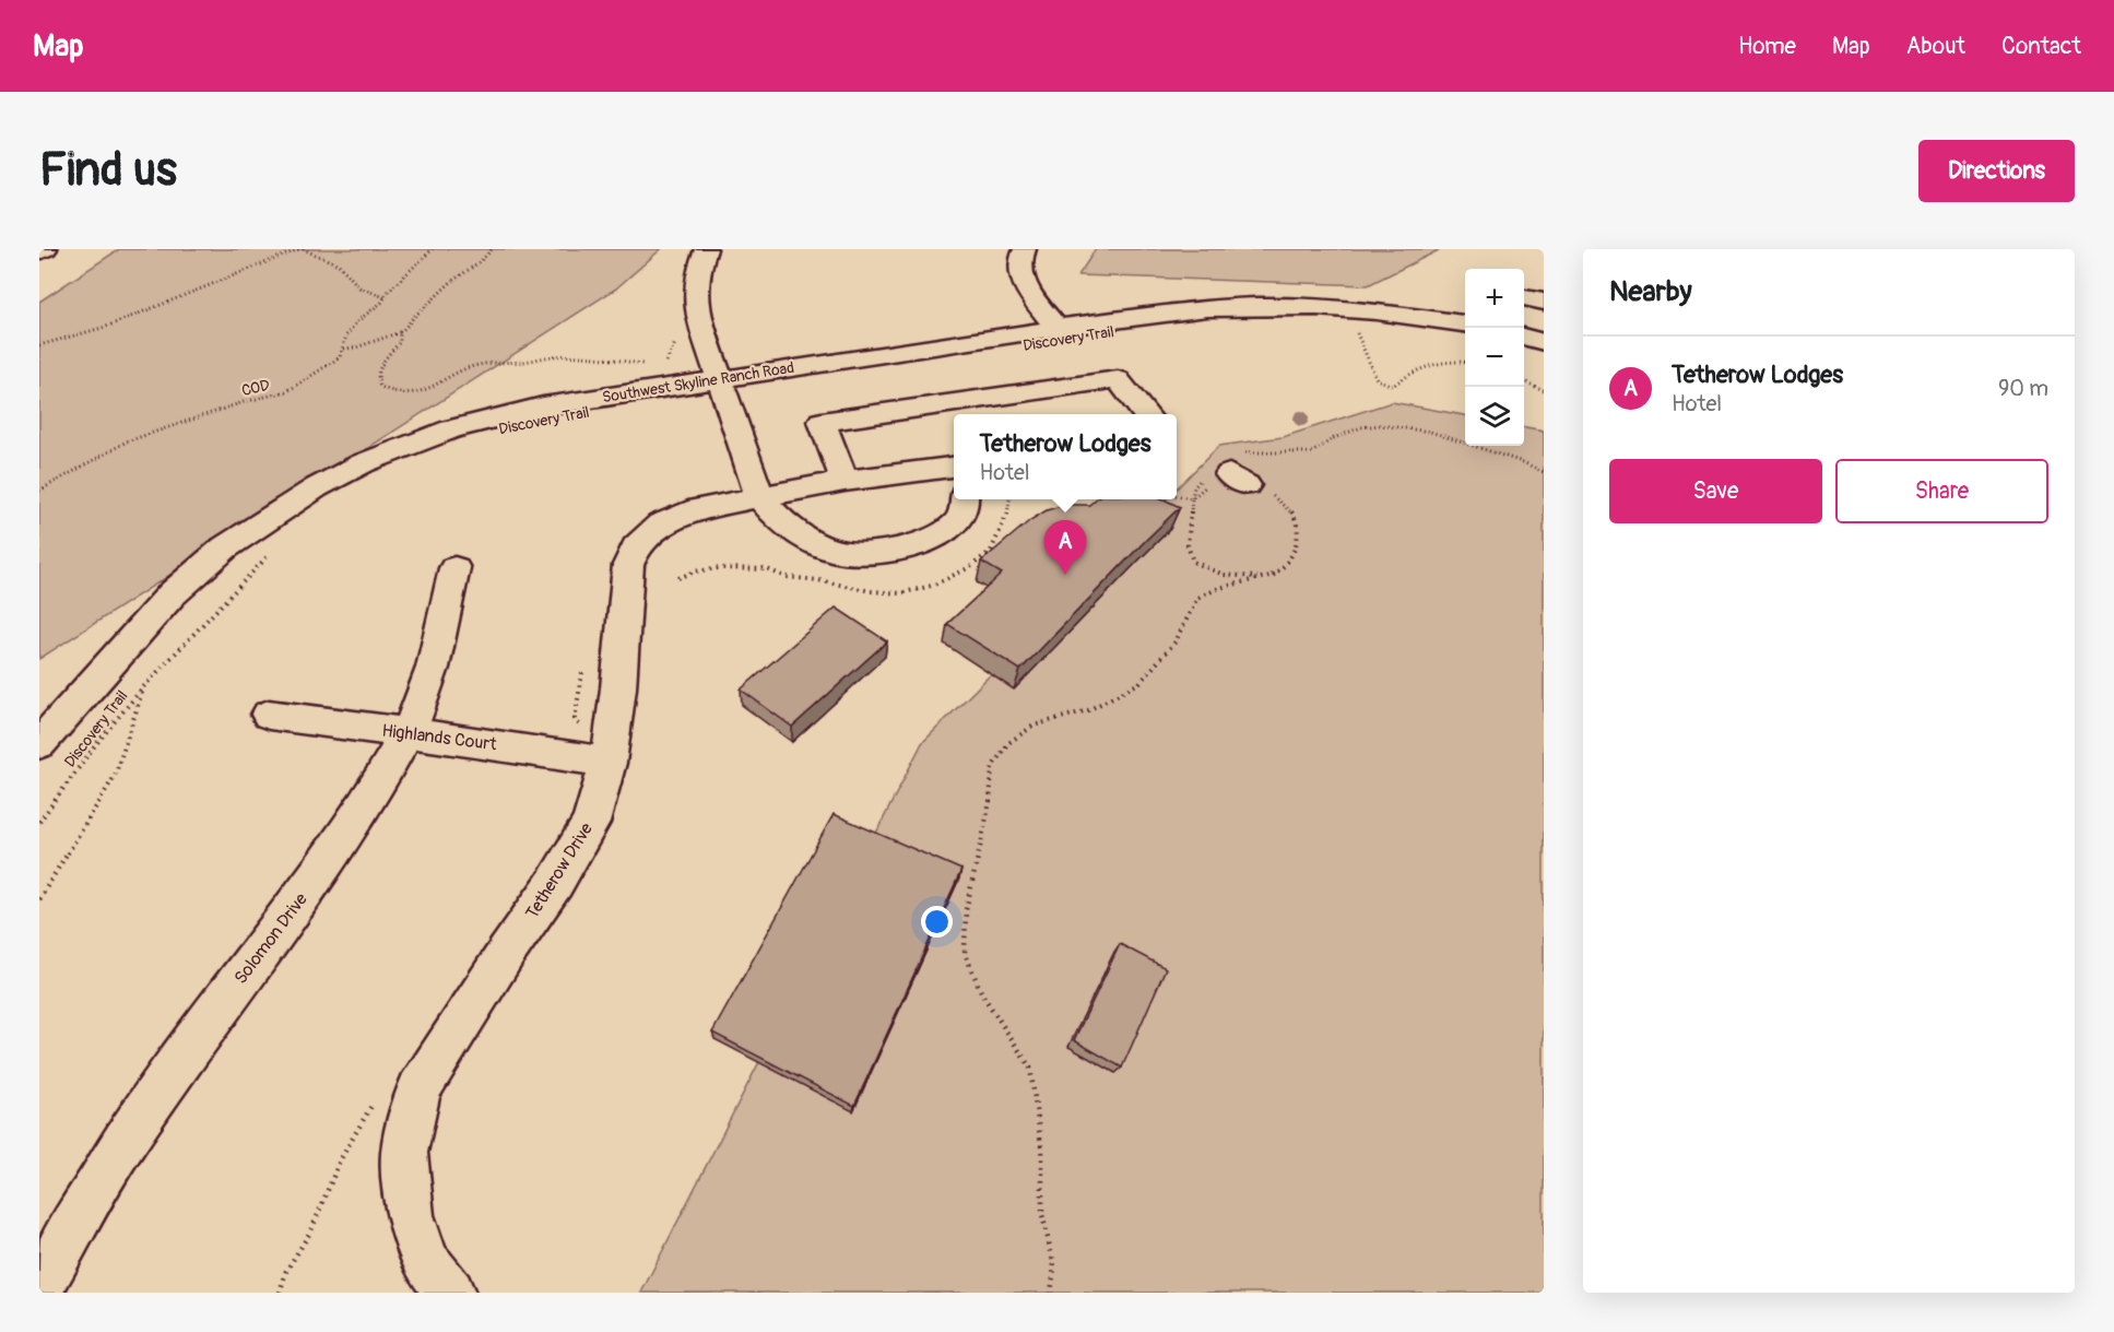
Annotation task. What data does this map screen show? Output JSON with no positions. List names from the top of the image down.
{
  "streets": {
    "street": [
      "Southwest Skyline Ranch Road",
      "Highlands Court",
      "Tetherow Drive",
      "Solomon Drive"
    ],
    "path": ["Discovery Trail", "COD"]
  },
  "crossings": [
    ["Highlands Court", "Tetherow Drive"],
    ["Highlands Court", "Solomon Drive"]
  ],
  "page": {
    "header": "Map",
    "nav": [
      "Home",
      "Map",
      "About",
      "Contact"
    ],
    "buttons": [
      "Directions",
      ["Save", "Share"]
    ],
    "title": "Find us",
    "heading": "Nearby",
    "map_buttons": ["+", "−"],
    "list": [
      {
        "mark": "A",
        "name": "Tetherow Lodges",
        "note": "Hotel",
        "value": "90 m"
      }
    ],
    "popup": ["Tetherow Lodges", "Hotel"],
    "pins": "A"
  }
}
